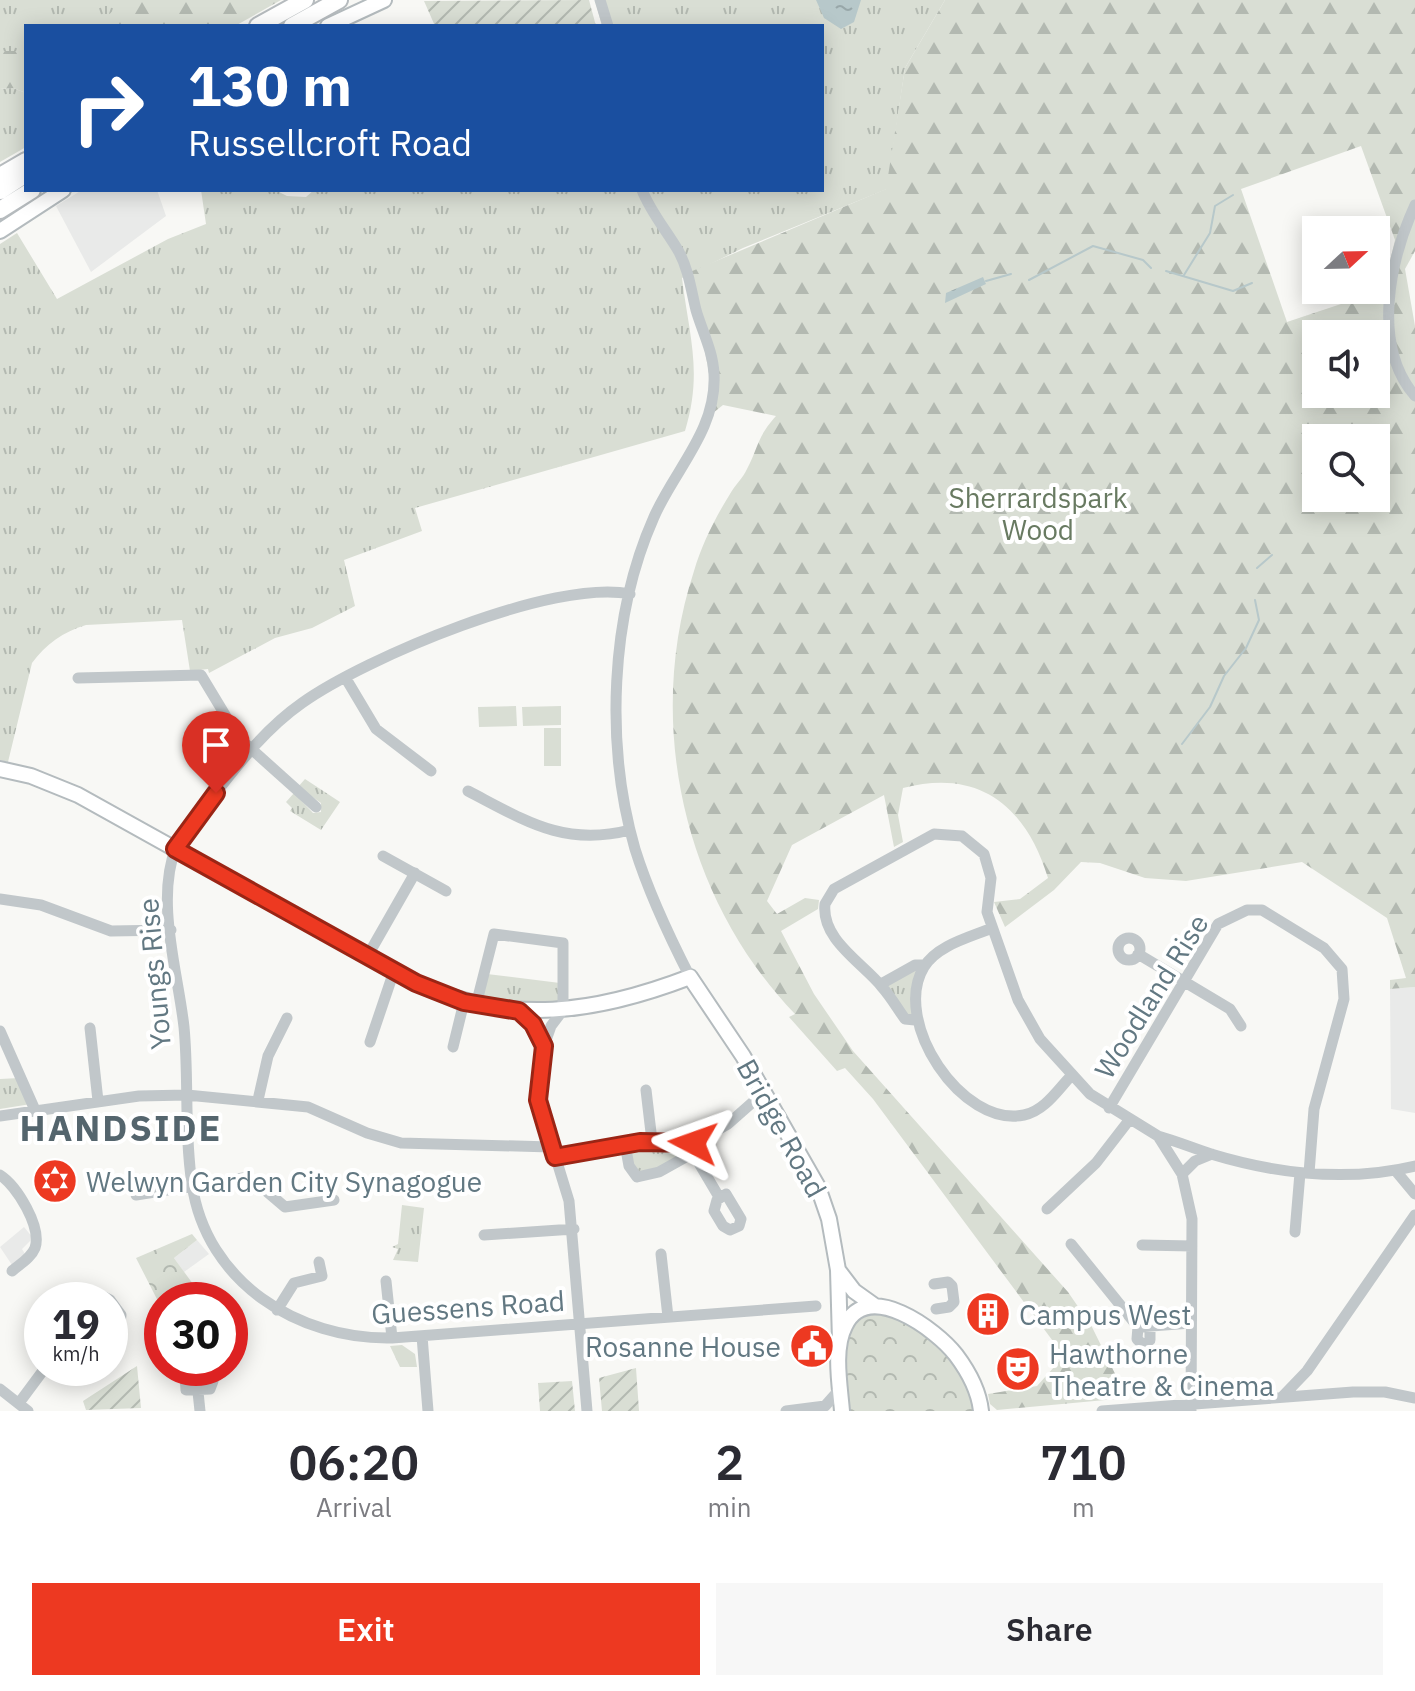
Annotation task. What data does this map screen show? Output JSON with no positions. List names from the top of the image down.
{
  "streets": {
    "main road": ["Bridge Road"],
    "street": ["Youngs Rise", "Woodland Rise", "Guessens Road"]
  },
  "crossings": [
    ["Youngs Rise", "Guessens Road"]
  ],
  "districts": ["HANDSIDE"],
  "parks": ["Sherrardspark Wood"],
  "places": {
    "synagogue": ["Welwyn Garden City Synagogue"],
    "building": ["Campus West"],
    "public building": ["Rosanne House"],
    "theatre": ["Hawthorne Theatre & Cinema"]
  },
  "north": "right",
  "page": {
    "turn": ["130 m", "Russellcroft Road"],
    "speed": "19 km/h",
    "limit": "30",
    "eta": [
      "06:20",
      "Arrival",
      "2",
      "min",
      "710",
      "m"
    ],
    "buttons": ["Exit", "Share"]
  }
}
